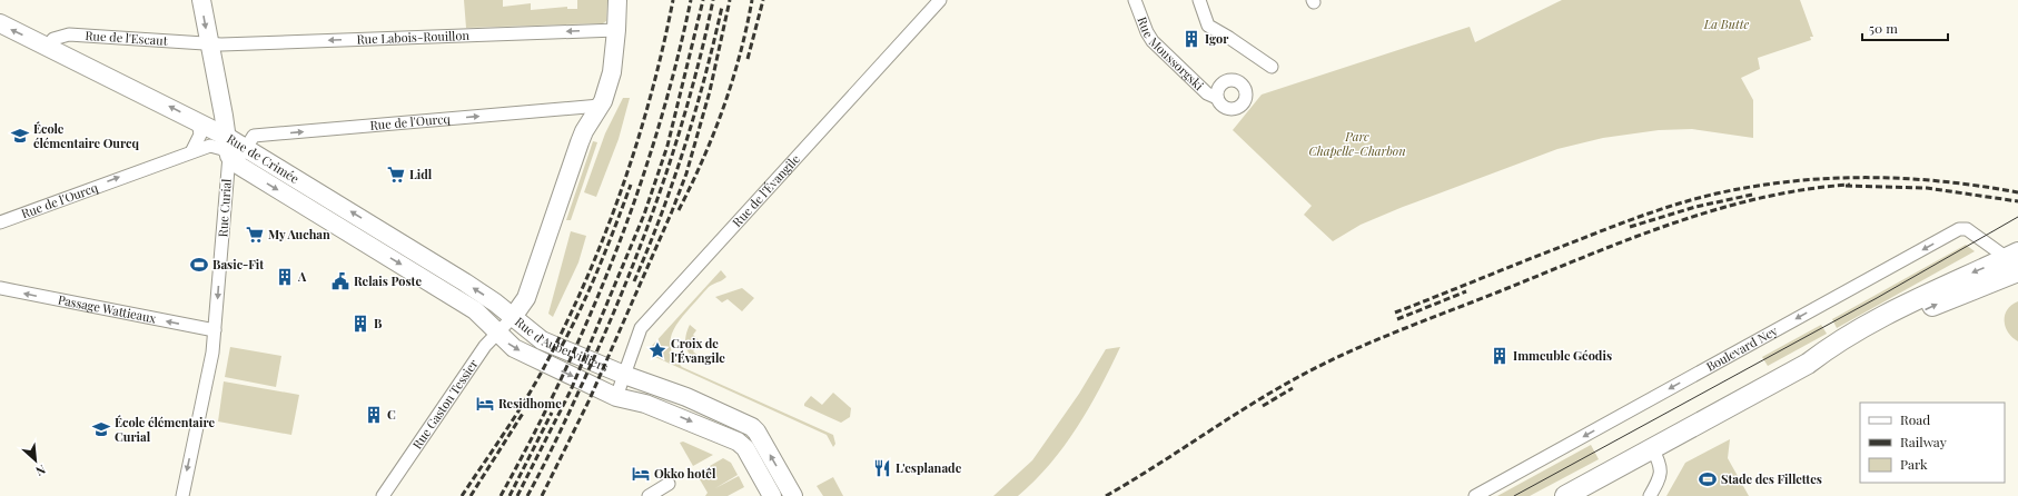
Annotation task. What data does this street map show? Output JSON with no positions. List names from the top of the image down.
{
  "streets": {
    "main road": [
      "Rue de Crimée",
      "Rue Curial",
      "Rue d'Aubervilliers",
      "Boulevard Ney"
    ],
    "street": [
      "Rue Labois-Rouillon",
      "Rue de l'Escaut",
      "Rue Moussorgski",
      "Rue de l'Ourcq",
      "Rue de l'Évangile",
      "Passage Wattieaux",
      "Rue Gaston Tessier"
    ]
  },
  "crossings": [
    ["Rue Labois-Rouillon", "Rue de l'Escaut"],
    ["Rue Labois-Rouillon", "Rue Curial"],
    ["Rue Labois-Rouillon", "Rue d'Aubervilliers"],
    ["Rue de l'Escaut", "Rue de Crimée"],
    ["Rue de l'Escaut", "Rue Curial"],
    ["Rue de l'Ourcq", "Rue de Crimée"],
    ["Rue de l'Ourcq", "Rue Curial"],
    ["Rue de l'Ourcq", "Rue d'Aubervilliers"],
    ["Rue de Crimée", "Rue Curial"],
    ["Rue de Crimée", "Rue d'Aubervilliers"],
    ["Rue de Crimée", "Rue Gaston Tessier"],
    ["Rue de l'Évangile", "Rue d'Aubervilliers"],
    ["Rue Curial", "Passage Wattieaux"],
    ["Rue d'Aubervilliers", "Rue Gaston Tessier"]
  ],
  "one_way": [
    "Rue Labois-Rouillon",
    "Rue de l'Ourcq",
    "Rue Curial",
    "Passage Wattieaux"
  ],
  "parks": ["La Butte", "Parc Chapelle-Charbon"],
  "places": {
    "building": [
      "Igor",
      "A",
      "B",
      "Immeuble Géodis",
      "C"
    ],
    "school or university": ["École élémentaire Ourcq", "École élémentaire Curial"],
    "supermarket": ["Lidl", "My Auchan"],
    "sports": ["Basic-Fit", "Stade des Fillettes"],
    "public building": ["Relais Poste"],
    "place": ["Croix de l'Évangile"],
    "hotel": ["Residhome", "Okko hotêl"],
    "restaurant": ["L'esplanade"]
  },
  "legend": ["Road", "Railway", "Park"],
  "scale_bar": "50 m",
  "north": "bottom right"
}
